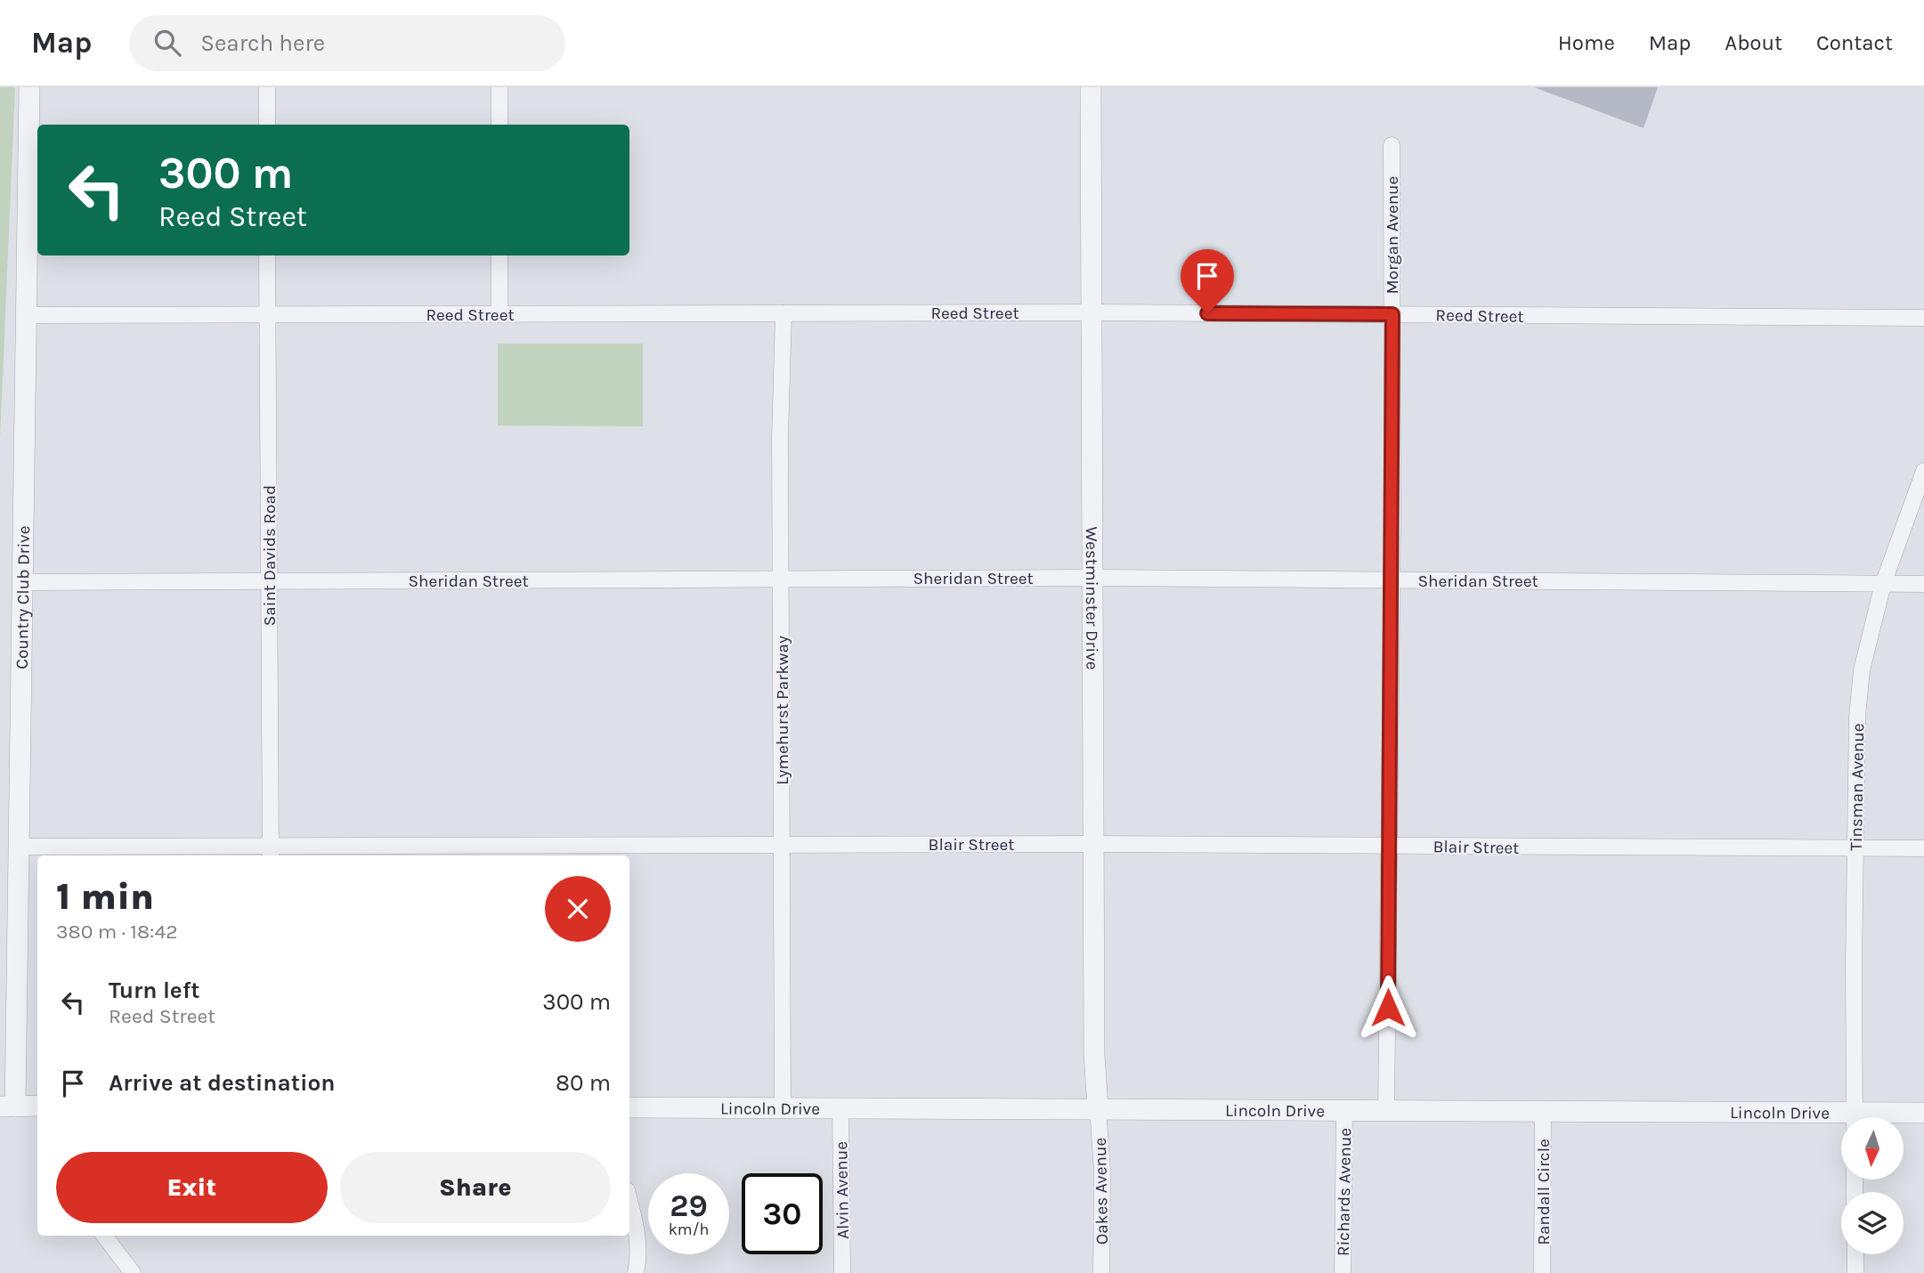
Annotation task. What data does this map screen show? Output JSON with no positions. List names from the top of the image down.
{
  "streets": {
    "street": [
      "Morgan Avenue",
      "Reed Street",
      "Saint Davids Road",
      "Sheridan Street",
      "Country Club Drive",
      "Westminster Drive",
      "Lymehurst Parkway",
      "Tinsman Avenue",
      "Blair Street",
      "Lincoln Drive",
      "Alvin Avenue",
      "Oakes Avenue",
      "Richards Avenue",
      "Randall Circle"
    ]
  },
  "crossings": [
    ["Morgan Avenue", "Reed Street"],
    ["Morgan Avenue", "Sheridan Street"],
    ["Morgan Avenue", "Blair Street"],
    ["Morgan Avenue", "Lincoln Drive"],
    ["Reed Street", "Saint Davids Road"],
    ["Reed Street", "Country Club Drive"],
    ["Reed Street", "Westminster Drive"],
    ["Reed Street", "Lymehurst Parkway"],
    ["Saint Davids Road", "Sheridan Street"],
    ["Saint Davids Road", "Blair Street"],
    ["Sheridan Street", "Country Club Drive"],
    ["Sheridan Street", "Westminster Drive"],
    ["Sheridan Street", "Lymehurst Parkway"],
    ["Sheridan Street", "Tinsman Avenue"],
    ["Country Club Drive", "Blair Street"],
    ["Westminster Drive", "Blair Street"],
    ["Westminster Drive", "Lincoln Drive"],
    ["Westminster Drive", "Oakes Avenue"],
    ["Lymehurst Parkway", "Blair Street"],
    ["Lymehurst Parkway", "Lincoln Drive"],
    ["Tinsman Avenue", "Blair Street"],
    ["Lincoln Drive", "Alvin Avenue"],
    ["Lincoln Drive", "Oakes Avenue"],
    ["Lincoln Drive", "Richards Avenue"],
    ["Lincoln Drive", "Randall Circle"]
  ],
  "north": "bottom",
  "page": {
    "header": "Map",
    "search": "Search here",
    "nav": [
      "Home",
      "Map",
      "About",
      "Contact"
    ],
    "turn": ["300 m", "Reed Street"],
    "heading": ["1 min", "380 m · 18:42"],
    "list": [
      {
        "name": "Turn left",
        "note": "Reed Street",
        "value": "300 m"
      },
      {
        "name": "Arrive at destination",
        "value": "80 m"
      }
    ],
    "buttons": ["Exit", "Share"],
    "speed": "29 km/h",
    "limit": "30"
  }
}
